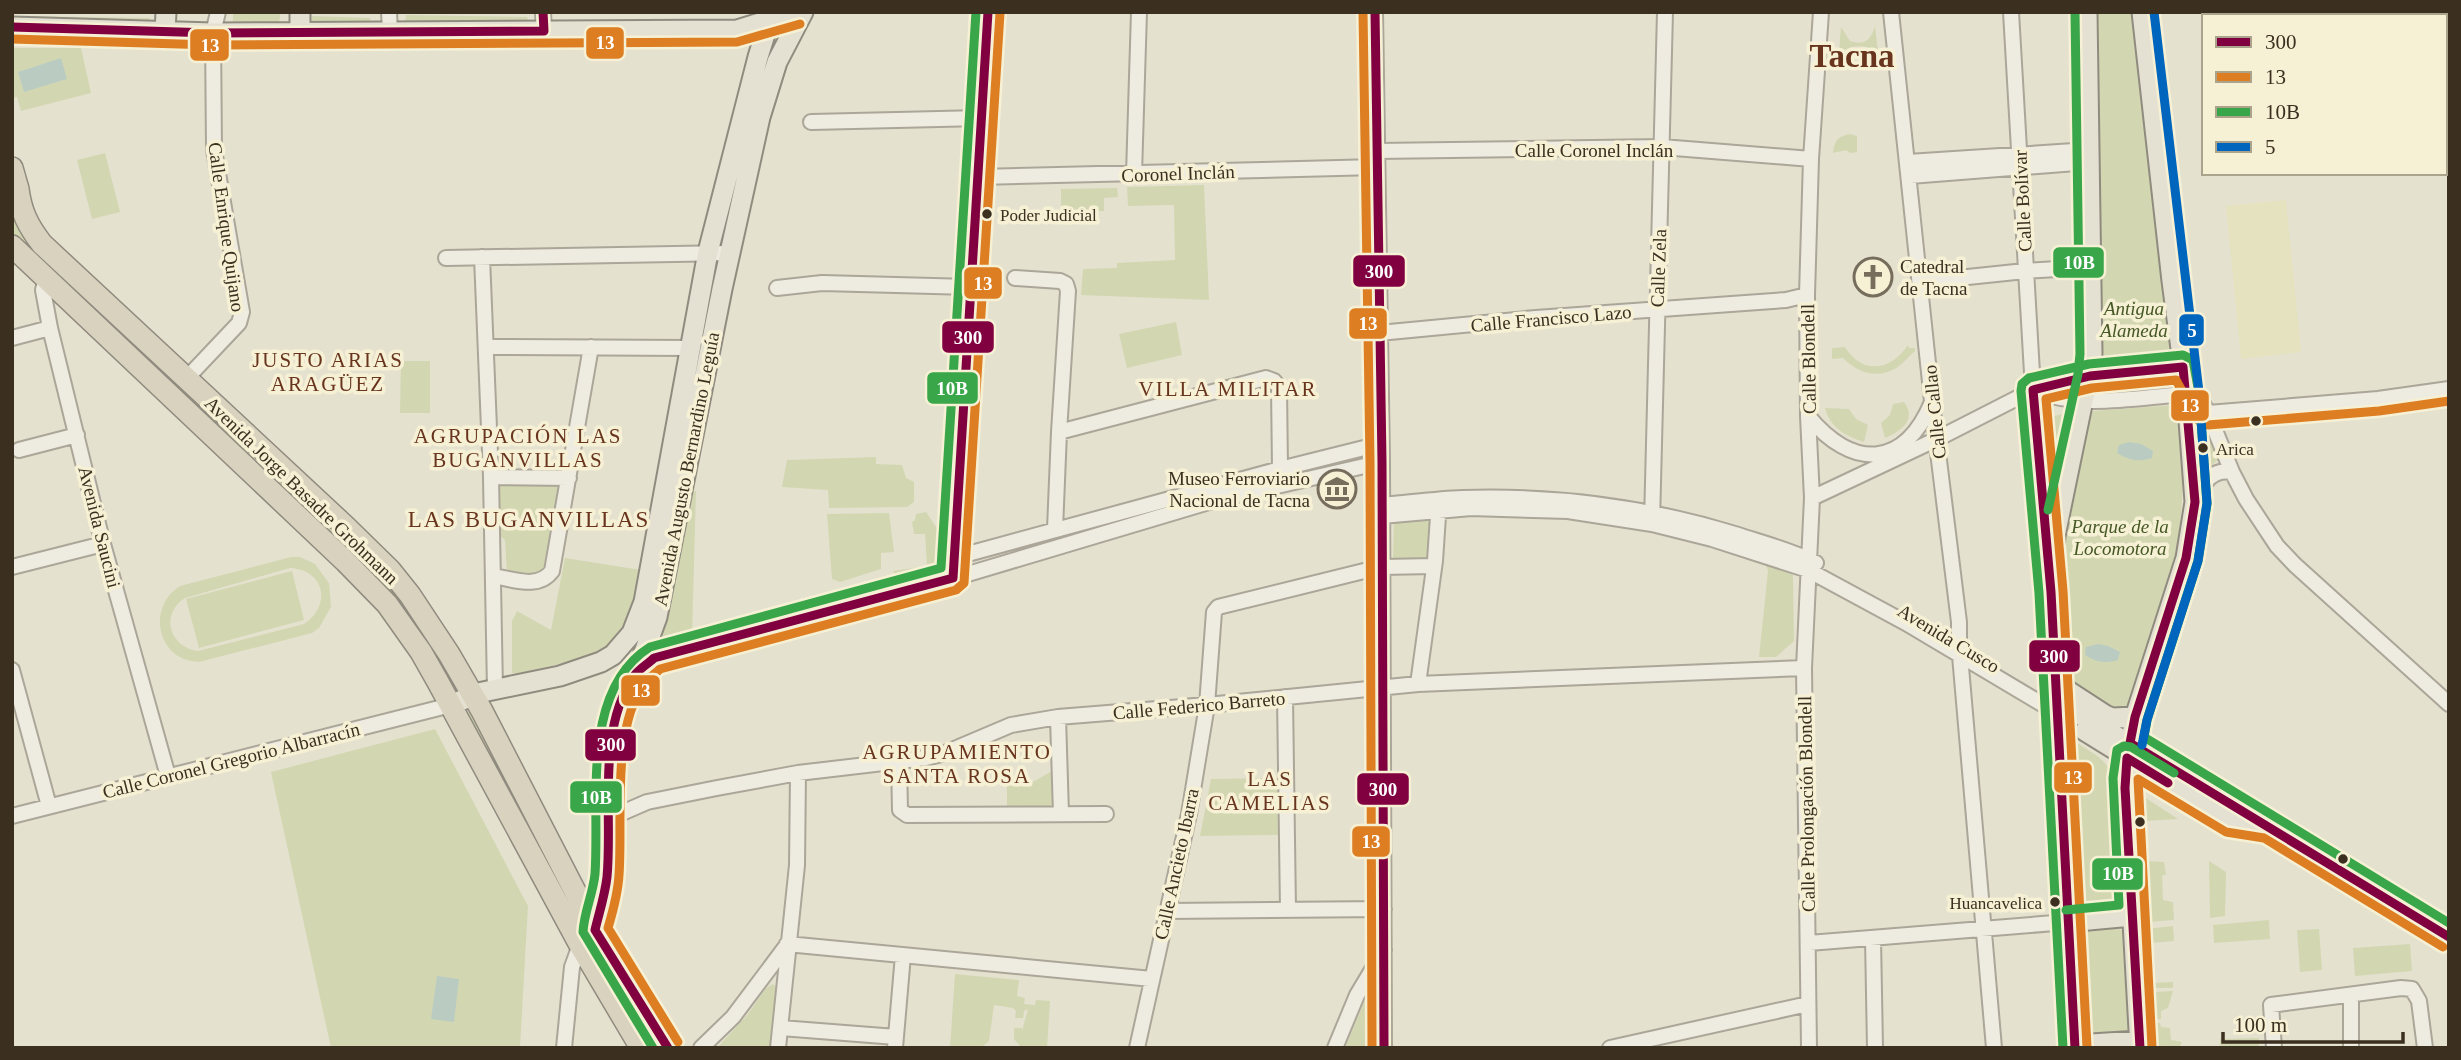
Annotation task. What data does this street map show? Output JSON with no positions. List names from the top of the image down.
{
  "streets": {
    "highway": ["Avenida Jorge Basadre Grohmann"],
    "main road": ["Avenida Augusto Bernardino Leguía", "Avenida Cusco"],
    "street": [
      "Calle Coronel Inclán",
      "Coronel Inclán",
      "Calle Bolívar",
      "Calle Enrique Quijano",
      "Calle Zela",
      "Calle Francisco Lazo",
      "Calle Blondell",
      "Calle Callao",
      "Avenida Saucini",
      "Calle Federico Barreto",
      "Calle Coronel Gregorio Albarracín",
      "Calle Prolongación Blondell",
      "Calle Ancieto Ibarra"
    ]
  },
  "crossings": [
    ["Calle Coronel Inclán", "Calle Zela"],
    ["Calle Coronel Inclán", "Calle Blondell"],
    ["Calle Enrique Quijano", "Avenida Jorge Basadre Grohmann"],
    ["Calle Zela", "Calle Francisco Lazo"],
    ["Calle Zela", "Avenida Cusco"],
    ["Calle Francisco Lazo", "Calle Blondell"],
    ["Calle Blondell", "Avenida Cusco"],
    ["Calle Blondell", "Calle Prolongación Blondell"],
    ["Calle Callao", "Avenida Cusco"],
    ["Avenida Augusto Bernardino Leguía", "Avenida Jorge Basadre Grohmann"],
    ["Avenida Augusto Bernardino Leguía", "Calle Federico Barreto"],
    ["Avenida Augusto Bernardino Leguía", "Calle Coronel Gregorio Albarracín"],
    ["Avenida Jorge Basadre Grohmann", "Avenida Saucini"],
    ["Avenida Jorge Basadre Grohmann", "Calle Coronel Gregorio Albarracín"],
    ["Avenida Saucini", "Calle Coronel Gregorio Albarracín"],
    ["Avenida Cusco", "Calle Prolongación Blondell"],
    ["Calle Federico Barreto", "Calle Prolongación Blondell"],
    ["Calle Federico Barreto", "Calle Ancieto Ibarra"]
  ],
  "districts": [
    "Tacna",
    "JUSTO ARIAS ARAGÜEZ",
    "VILLA MILITAR",
    "AGRUPACIÓN LAS BUGANVILLAS",
    "LAS BUGANVILLAS",
    "AGRUPAMIENTO SANTA ROSA",
    "LAS CAMELIAS"
  ],
  "parks": ["Antigua Alameda", "Parque de la Locomotora"],
  "places": {
    "other": ["Poder Judicial", "Arica", "Huancavelica"],
    "church": ["Catedral de Tacna"],
    "museum": ["Museo Ferroviario Nacional de Tacna"]
  },
  "lines": [
    "transit line 300",
    "transit line 13",
    "transit line 10B",
    "transit line 5"
  ],
  "legend": [
    "300",
    "13",
    "10B",
    "5"
  ],
  "scale_bar": "100 m"
}
